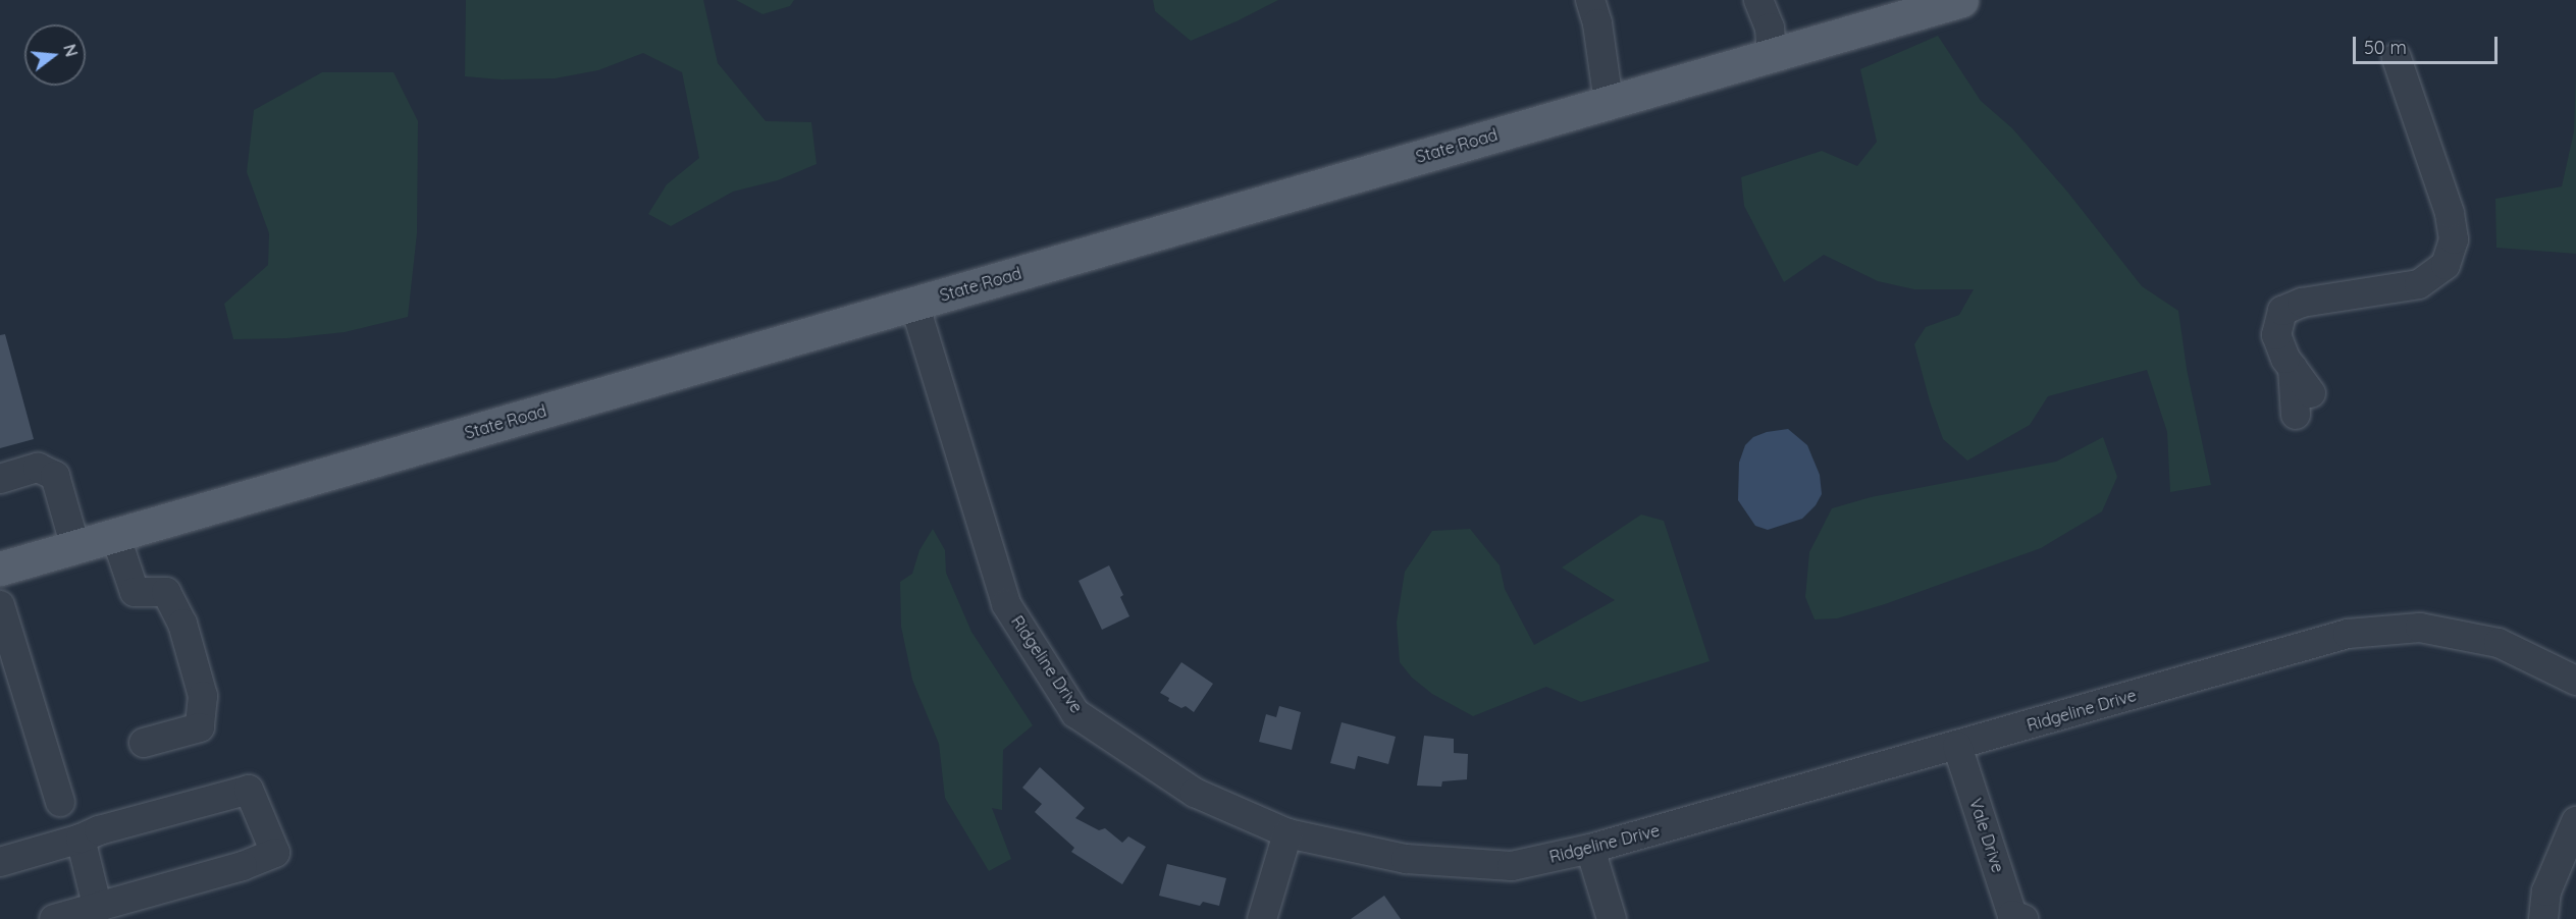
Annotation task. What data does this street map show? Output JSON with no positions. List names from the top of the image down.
{
  "streets": {
    "main road": ["State Road"],
    "street": ["Ridgeline Drive", "Vale Drive"]
  },
  "crossings": [
    ["State Road", "Ridgeline Drive"],
    ["Ridgeline Drive", "Vale Drive"]
  ],
  "scale_bar": "50 m",
  "north": "right"
}
